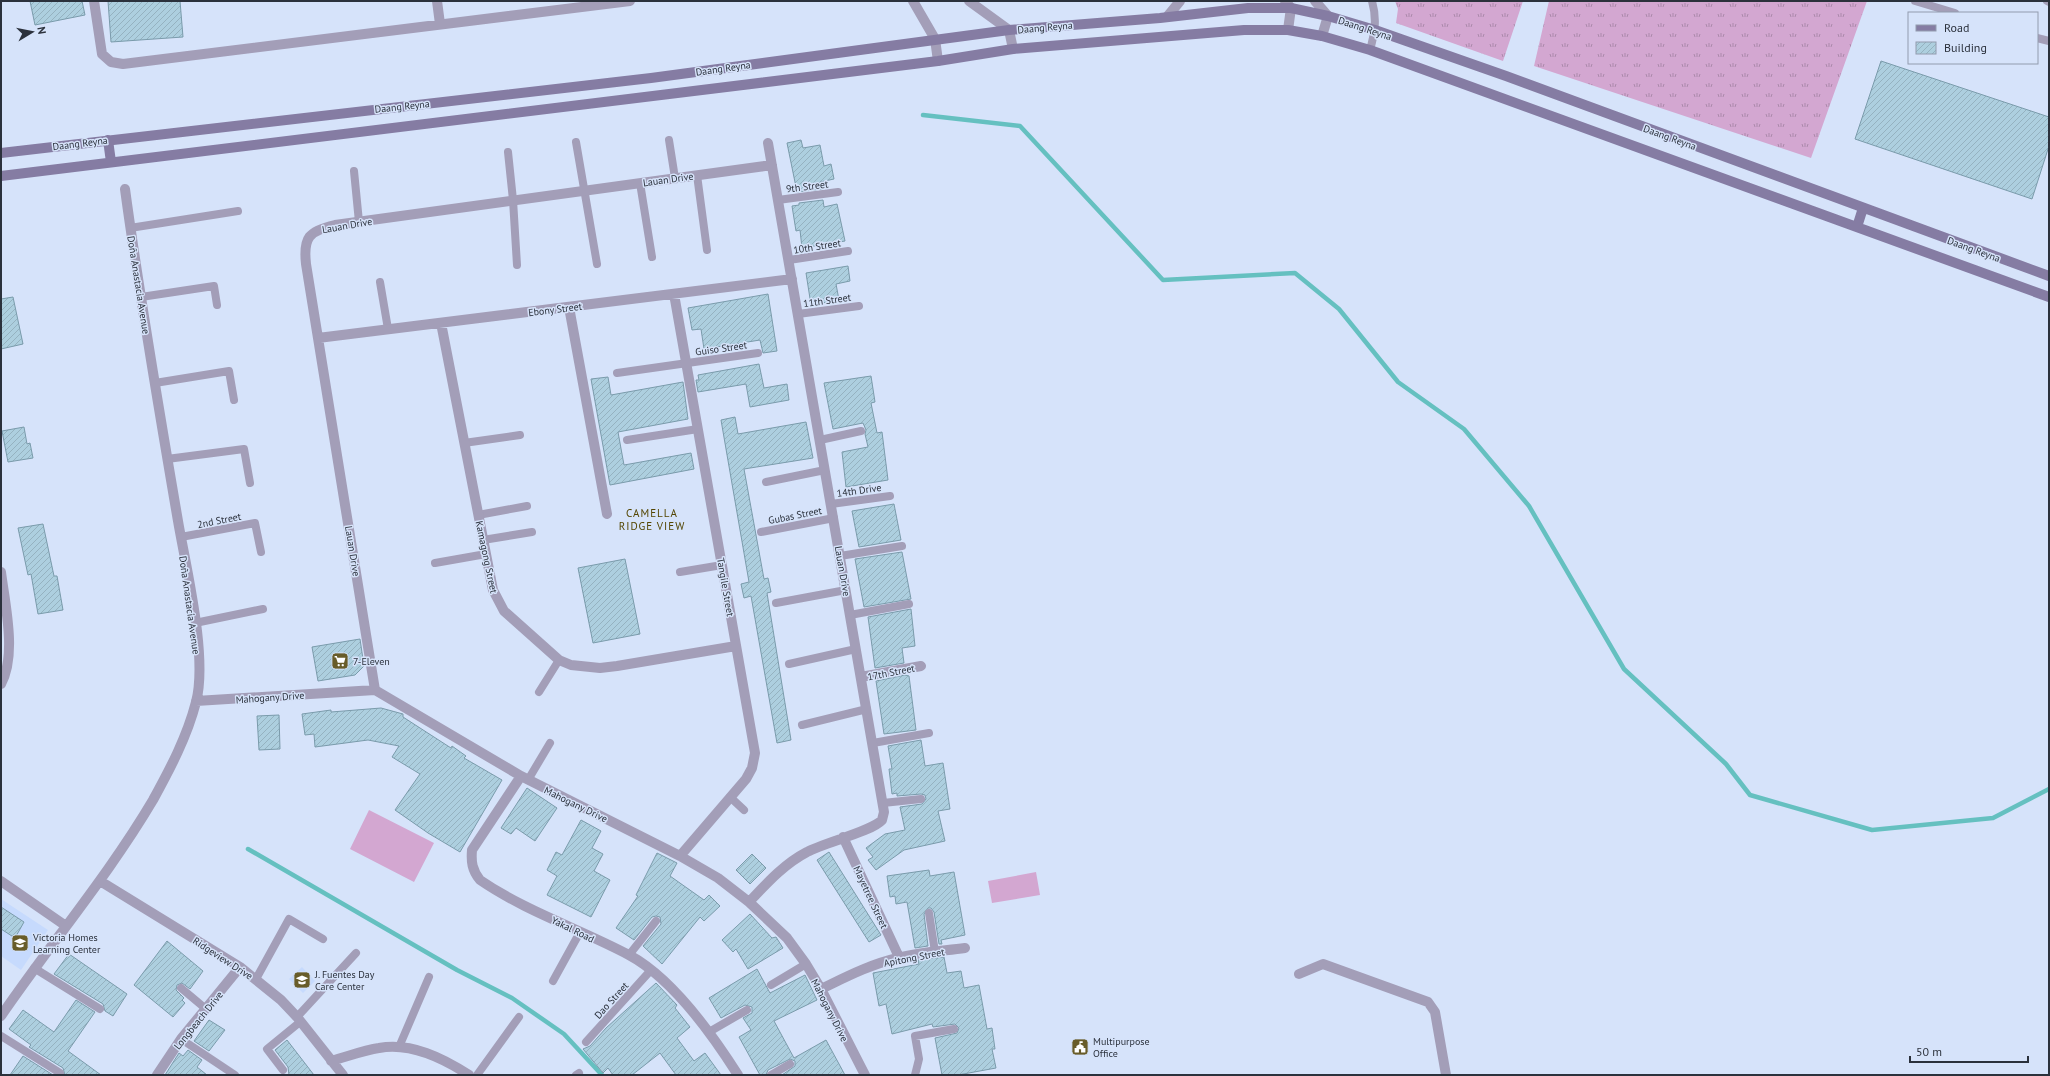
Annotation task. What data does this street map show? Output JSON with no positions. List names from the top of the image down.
{
  "streets": {
    "main road": ["Daang Reyna"],
    "street": [
      "Lauan Drive",
      "Doña Anastacia Avenue",
      "Ebony Street",
      "Kamagong Street",
      "Tangile Street",
      "17th Street",
      "Mahogany Drive",
      "Mayetree Street",
      "Yakal Road",
      "Apitong Street",
      "Ridgeview Drive",
      "Longbeach Drive"
    ],
    "lane": [
      "9th Street",
      "10th Street",
      "11th Street",
      "Guiso Street",
      "14th Drive",
      "Gubas Street",
      "2nd Street",
      "Dao Street"
    ]
  },
  "crossings": [
    ["Lauan Drive", "9th Street"],
    ["Lauan Drive", "10th Street"],
    ["Lauan Drive", "11th Street"],
    ["Lauan Drive", "Ebony Street"],
    ["Lauan Drive", "14th Drive"],
    ["Lauan Drive", "Gubas Street"],
    ["Lauan Drive", "17th Street"],
    ["Lauan Drive", "Mahogany Drive"],
    ["Lauan Drive", "Mayetree Street"],
    ["Doña Anastacia Avenue", "2nd Street"],
    ["Doña Anastacia Avenue", "Mahogany Drive"],
    ["Doña Anastacia Avenue", "Ridgeview Drive"],
    ["Ebony Street", "Kamagong Street"],
    ["Ebony Street", "Tangile Street"],
    ["Guiso Street", "Tangile Street"],
    ["Kamagong Street", "Tangile Street"],
    ["Tangile Street", "Mahogany Drive"],
    ["Mahogany Drive", "Yakal Road"],
    ["Mahogany Drive", "Apitong Street"],
    ["Mayetree Street", "Apitong Street"],
    ["Yakal Road", "Dao Street"],
    ["Ridgeview Drive", "Longbeach Drive"]
  ],
  "districts": ["CAMELLA RIDGE VIEW"],
  "places": {
    "supermarket": ["7-Eleven"],
    "school or university": ["Victoria Homes Learning Center", "J. Fuentes Day Care Center"],
    "public building": ["Multipurpose Office"]
  },
  "legend": ["Road", "Building"],
  "scale_bar": "50 m",
  "north": "right"
}
